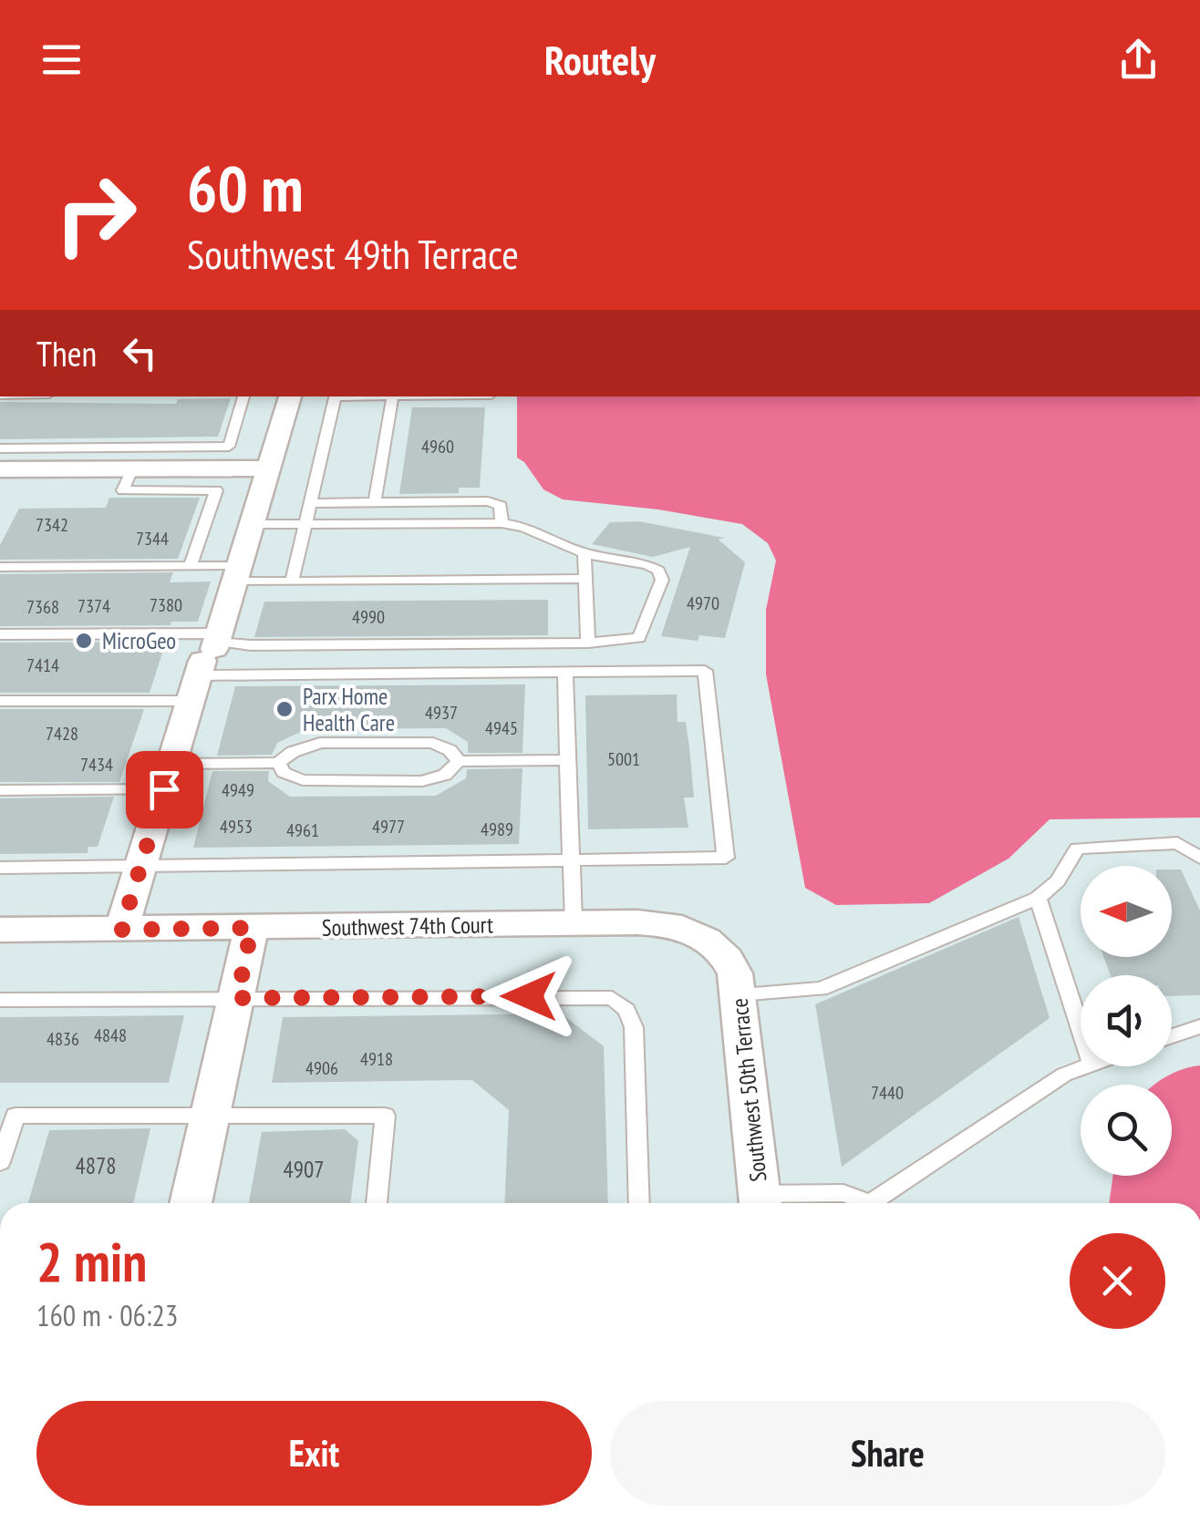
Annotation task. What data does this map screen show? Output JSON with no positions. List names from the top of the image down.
{
  "streets": {
    "street": ["Southwest 74th Court", "Southwest 50th Terrace"]
  },
  "crossings": [
    ["Southwest 74th Court", "Southwest 50th Terrace"]
  ],
  "places": ["MicroGeo", "Parx Home Health Care"],
  "house_numbers": [
    "4960",
    "7342",
    "7344",
    "4970",
    "7380",
    "7374",
    "7368",
    "4990",
    "7414",
    "4937",
    "4945",
    "7428",
    "5001",
    "7434",
    "4949",
    "4953",
    "4977",
    "4989",
    "4961",
    "4848",
    "4836",
    "4918",
    "4906",
    "7440",
    "4878",
    "4907"
  ],
  "north": "left",
  "page": {
    "header": "Routely",
    "turn": ["60 m", "Southwest 49th Terrace"],
    "then": "Then",
    "heading": ["2 min", "160 m · 06:23"],
    "buttons": ["Exit", "Share"]
  }
}
